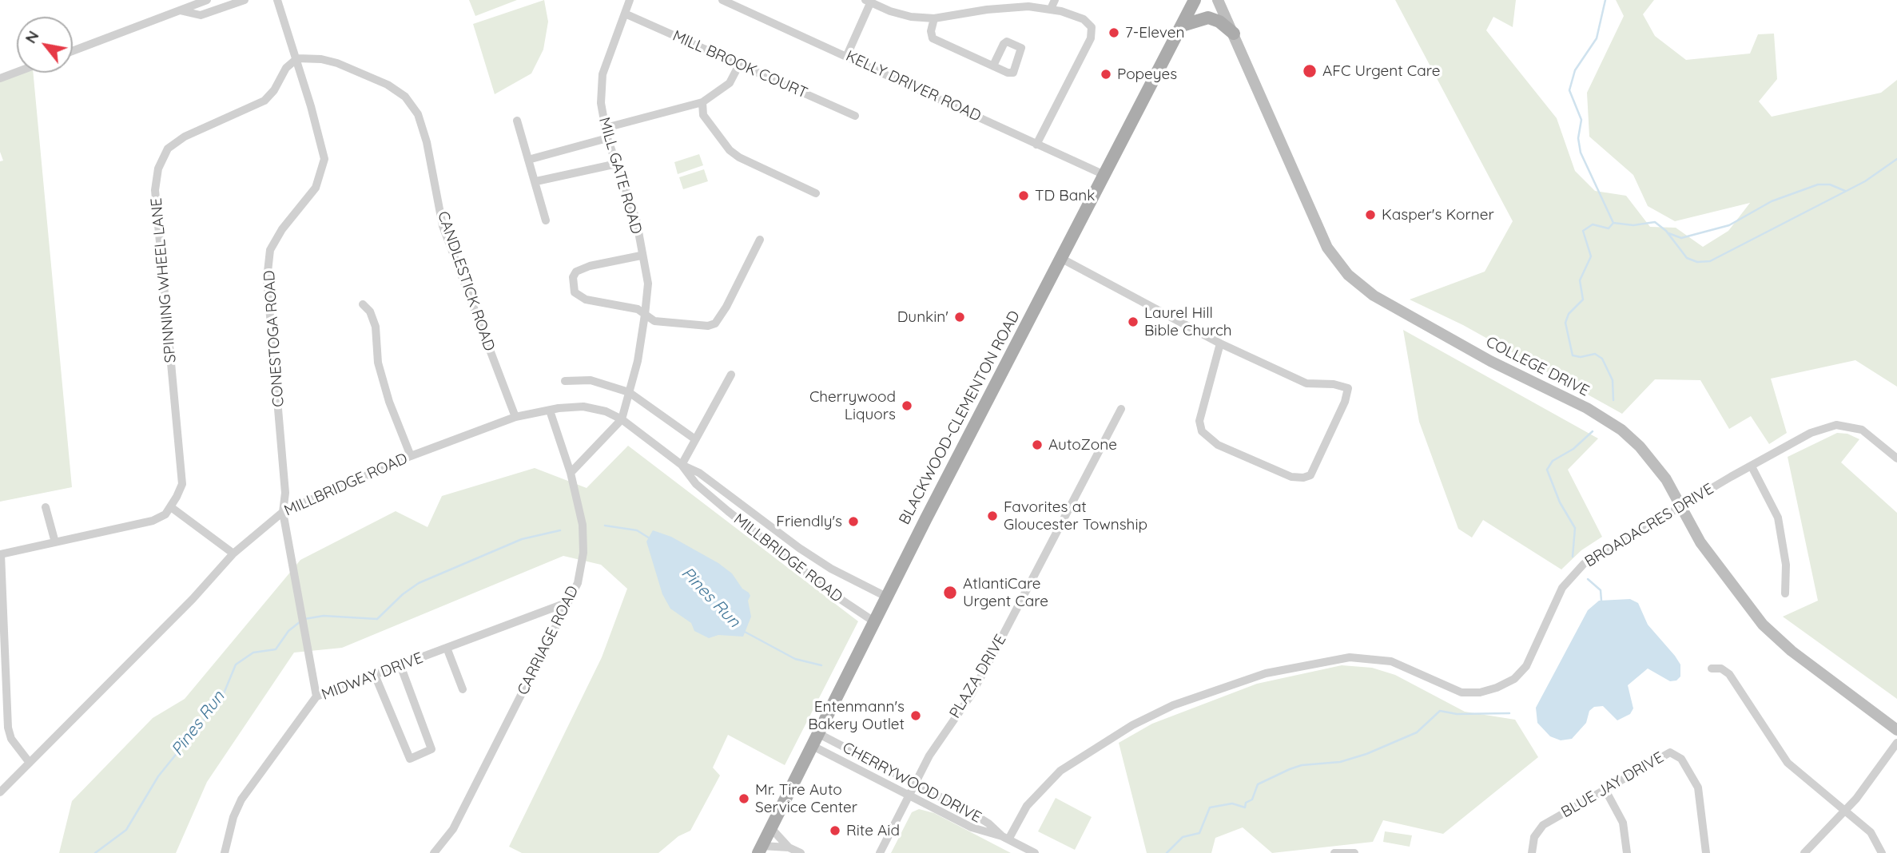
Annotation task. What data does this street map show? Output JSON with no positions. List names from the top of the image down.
{
  "streets": {
    "main road": ["COLLEGE DRIVE", "BLACKWOOD-CLEMENTON ROAD"],
    "street": [
      "MILL BROOK COURT",
      "KELLY DRIVER ROAD",
      "MILL GATE ROAD",
      "SPINNING WHEEL LANE",
      "CANDLESTICK ROAD",
      "CONESTOGA ROAD",
      "MILLBRIDGE ROAD",
      "BROADACRES DRIVE",
      "CARRIAGE ROAD",
      "MIDWAY DRIVE",
      "PLAZA DRIVE",
      "CHERRYWOOD DRIVE",
      "BLUE JAY DRIVE"
    ]
  },
  "crossings": [
    ["MILL BROOK COURT", "MILL GATE ROAD"],
    ["KELLY DRIVER ROAD", "BLACKWOOD-CLEMENTON ROAD"],
    ["MILL GATE ROAD", "MILLBRIDGE ROAD"],
    ["SPINNING WHEEL LANE", "CANDLESTICK ROAD"],
    ["SPINNING WHEEL LANE", "CONESTOGA ROAD"],
    ["CANDLESTICK ROAD", "CONESTOGA ROAD"],
    ["CANDLESTICK ROAD", "MILLBRIDGE ROAD"],
    ["CONESTOGA ROAD", "MILLBRIDGE ROAD"],
    ["CONESTOGA ROAD", "MIDWAY DRIVE"],
    ["COLLEGE DRIVE", "BROADACRES DRIVE"],
    ["BLACKWOOD-CLEMENTON ROAD", "MILLBRIDGE ROAD"],
    ["BLACKWOOD-CLEMENTON ROAD", "CHERRYWOOD DRIVE"],
    ["MILLBRIDGE ROAD", "CARRIAGE ROAD"],
    ["BROADACRES DRIVE", "CHERRYWOOD DRIVE"],
    ["CARRIAGE ROAD", "MIDWAY DRIVE"],
    ["PLAZA DRIVE", "CHERRYWOOD DRIVE"]
  ],
  "water": ["Pines Run"],
  "places": [
    "7-Eleven",
    "AFC Urgent Care",
    "Popeyes",
    "TD Bank",
    "Kasper's Korner",
    "Dunkin'",
    "Laurel Hill Bible Church",
    "Cherrywood Liquors",
    "AutoZone",
    "Favorites at Gloucester Township",
    "Friendly's",
    "AtlantiCare Urgent Care",
    "Entenmann's Bakery Outlet",
    "Mr. Tire Auto Service Center",
    "Rite Aid"
  ],
  "north": "top left"
}
